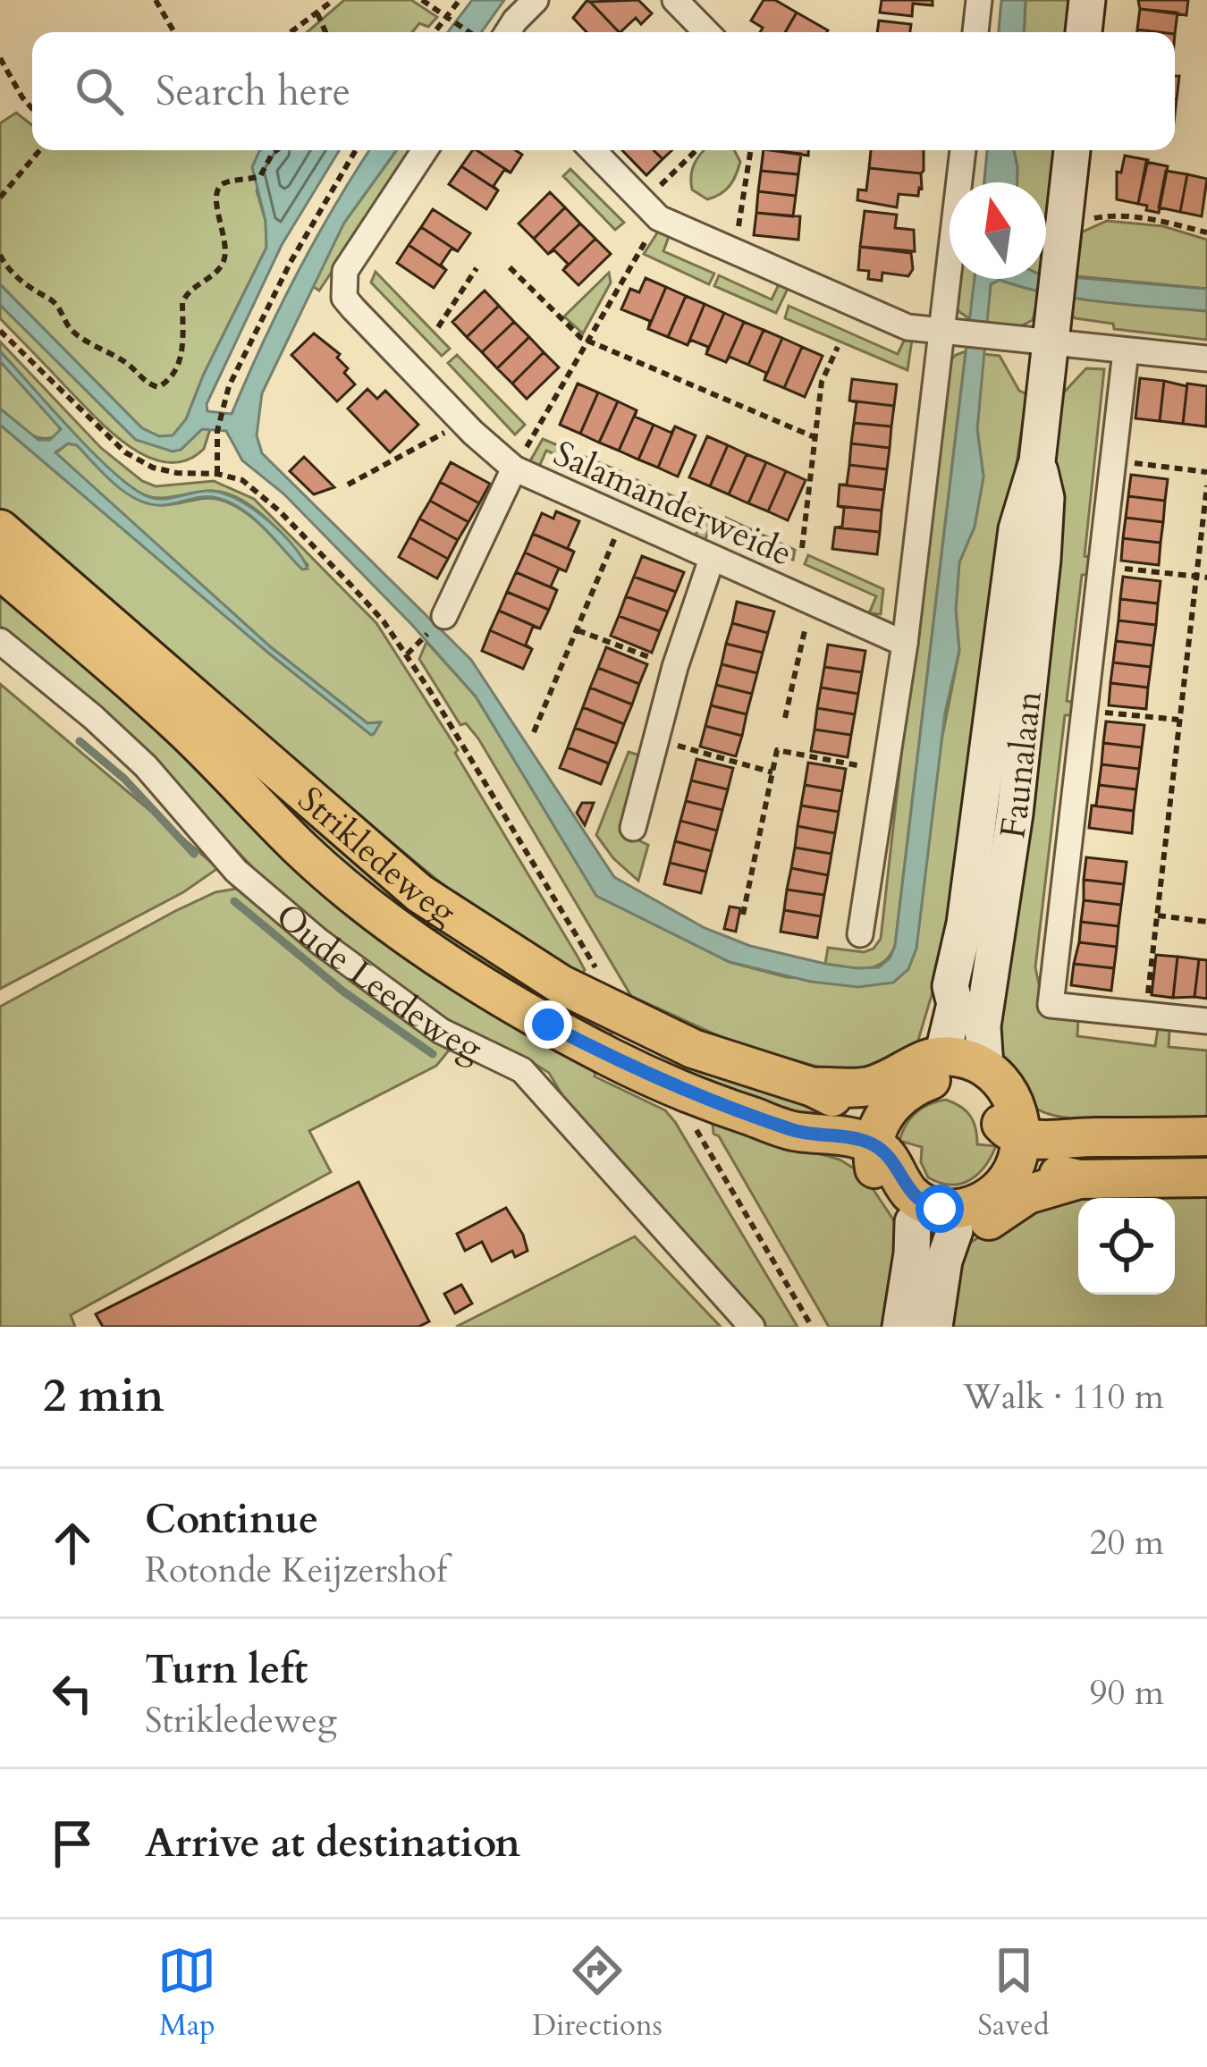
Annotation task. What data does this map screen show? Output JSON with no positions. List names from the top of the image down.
{
  "streets": {
    "main road": ["Strikledeweg"],
    "street": ["Salamanderweide", "Faunalaan", "Oude Leedeweg"]
  },
  "crossings": [
    ["Faunalaan", "Strikledeweg"]
  ],
  "north": "top",
  "page": {
    "search": "Search here",
    "heading": ["2 min", "Walk · 110 m"],
    "list": [
      ["Continue", "Rotonde Keijzershof", "20 m"],
      ["Turn left", "Strikledeweg", "90 m"],
      "Arrive at destination"
    ],
    "nav": ["Map", "Directions", "Saved"]
  }
}
